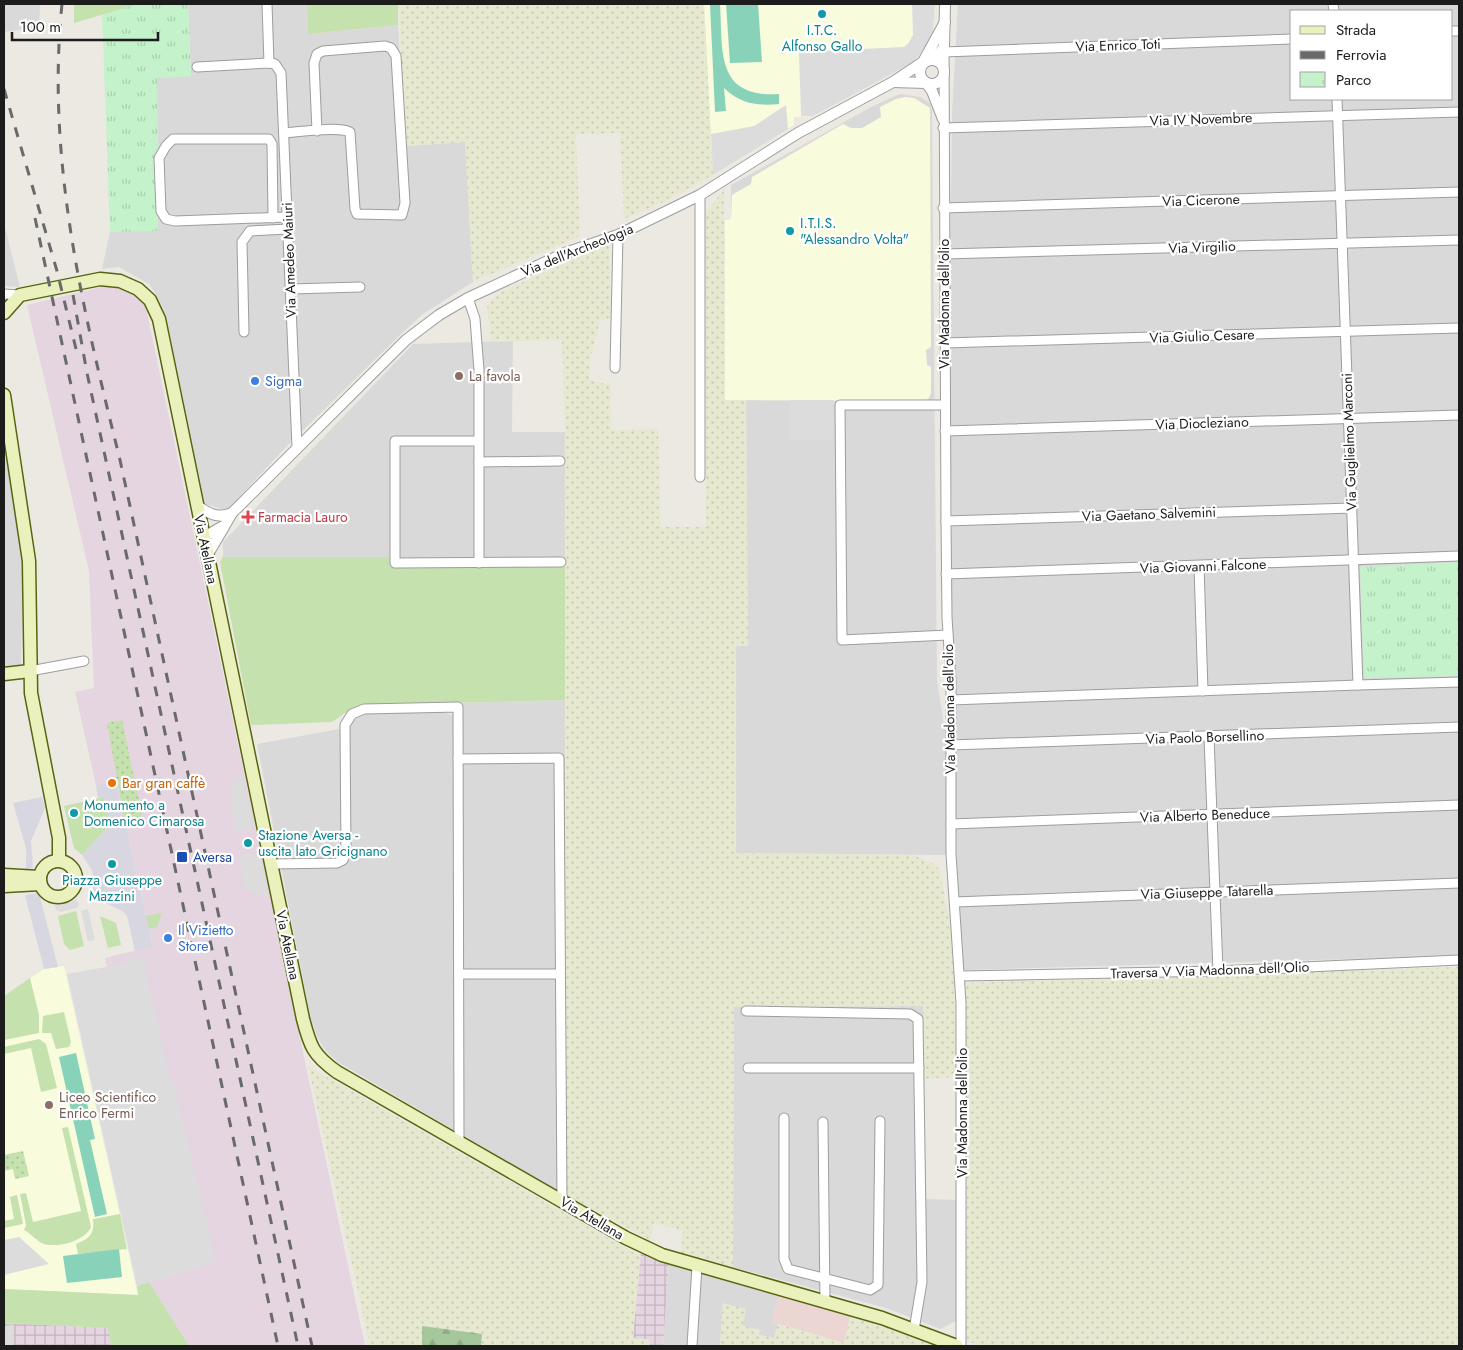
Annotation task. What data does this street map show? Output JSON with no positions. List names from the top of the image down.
{
  "streets": {
    "main road": ["Via Atellana"],
    "street": [
      "Via Enrico Toti",
      "Via IV Novembre",
      "Via Cicerone",
      "Via Virgilio",
      "Via dell'Archeologia",
      "Via Amedeo Maiuri",
      "Via Madonna dell'olio",
      "Via Giulio Cesare",
      "Via Diocleziano",
      "Via Guglielmo Marconi",
      "Via Gaetano Salvemini",
      "Via Giovanni Falcone",
      "Via Paolo Borsellino",
      "Via Alberto Beneduce",
      "Via Giuseppe Tatarella",
      "Traversa V Via Madonna dell'Olio"
    ]
  },
  "crossings": [
    ["Via Enrico Toti", "Via dell'Archeologia"],
    ["Via Enrico Toti", "Via Madonna dell'olio"],
    ["Via IV Novembre", "Via Madonna dell'olio"],
    ["Via IV Novembre", "Via Guglielmo Marconi"],
    ["Via Cicerone", "Via Madonna dell'olio"],
    ["Via Cicerone", "Via Guglielmo Marconi"],
    ["Via Virgilio", "Via Madonna dell'olio"],
    ["Via Virgilio", "Via Guglielmo Marconi"],
    ["Via dell'Archeologia", "Via Amedeo Maiuri"],
    ["Via dell'Archeologia", "Via Madonna dell'olio"],
    ["Via dell'Archeologia", "Via Atellana"],
    ["Via Madonna dell'olio", "Via Giulio Cesare"],
    ["Via Madonna dell'olio", "Via Diocleziano"],
    ["Via Madonna dell'olio", "Via Gaetano Salvemini"],
    ["Via Madonna dell'olio", "Via Giovanni Falcone"],
    ["Via Madonna dell'olio", "Via Paolo Borsellino"],
    ["Via Madonna dell'olio", "Via Alberto Beneduce"],
    ["Via Madonna dell'olio", "Via Giuseppe Tatarella"],
    ["Via Madonna dell'olio", "Traversa V Via Madonna dell'Olio"],
    ["Via Giulio Cesare", "Via Guglielmo Marconi"],
    ["Via Diocleziano", "Via Guglielmo Marconi"],
    ["Via Guglielmo Marconi", "Via Gaetano Salvemini"],
    ["Via Guglielmo Marconi", "Via Giovanni Falcone"]
  ],
  "places": {
    "other": [
      "I.T.C. Alfonso Gallo",
      "I.T.I.S. \"Alessandro Volta\"",
      "La favola",
      "Sigma",
      "Bar gran caffè",
      "Monumento a Domenico Cimarosa",
      "Stazione Aversa - uscita lato Gricignano",
      "Piazza Giuseppe Mazzini",
      "Il Vizietto Store",
      "Liceo Scientifico Enrico Fermi"
    ],
    "health": ["Farmacia Lauro"],
    "transit": ["Aversa"]
  },
  "legend": ["Strada", "Ferrovia", "Parco"],
  "scale_bar": "100 m"
}
